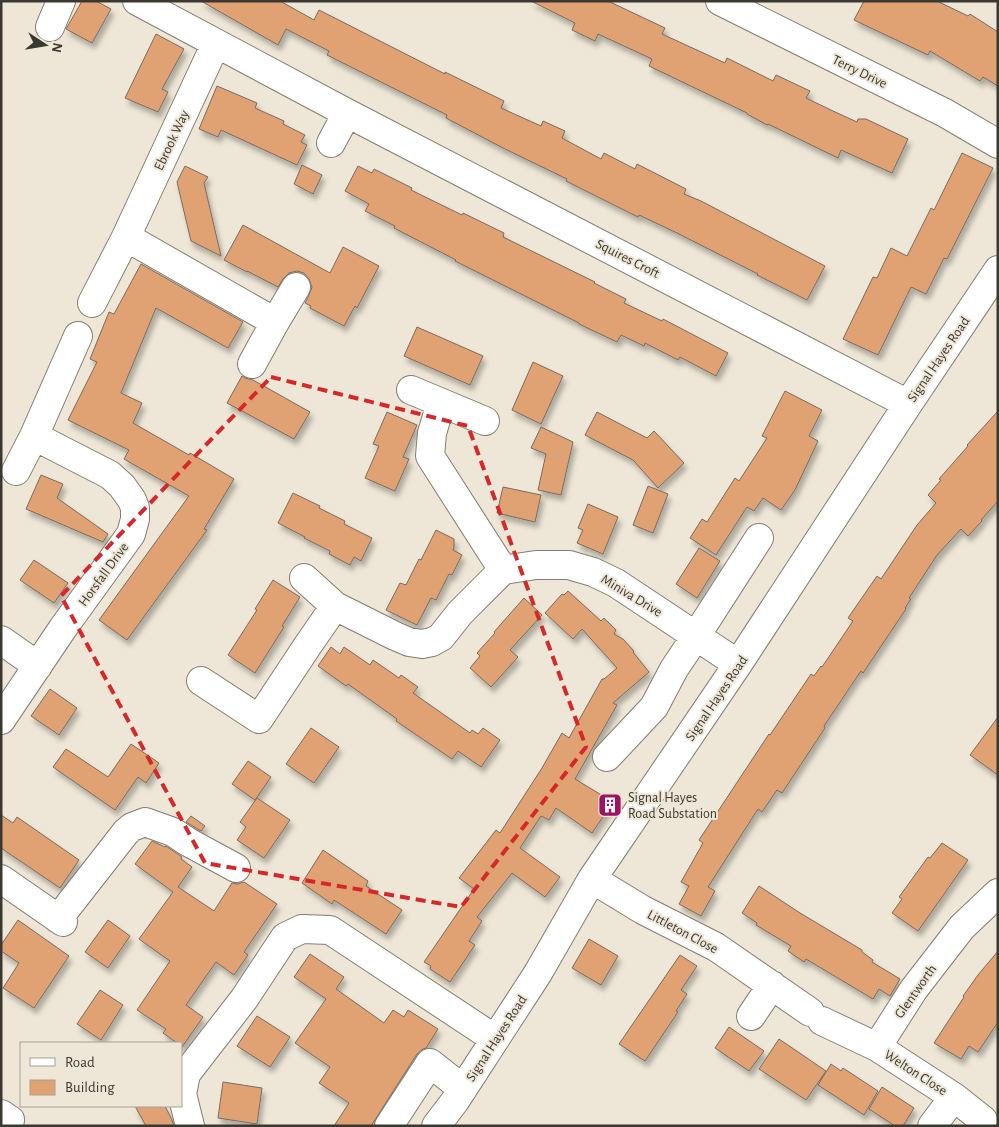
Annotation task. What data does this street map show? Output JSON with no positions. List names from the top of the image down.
{
  "streets": {
    "street": [
      "Terry Drive",
      "Ebrook Way",
      "Squires Croft",
      "Signal Hayes Road",
      "Horsfall Drive",
      "Miniva Drive",
      "Littleton Close",
      "Glentworth",
      "Welton Close"
    ]
  },
  "crossings": [
    ["Ebrook Way", "Squires Croft"],
    ["Squires Croft", "Signal Hayes Road"],
    ["Signal Hayes Road", "Miniva Drive"],
    ["Signal Hayes Road", "Littleton Close"],
    ["Littleton Close", "Glentworth"],
    ["Littleton Close", "Welton Close"],
    ["Glentworth", "Welton Close"]
  ],
  "places": {
    "building": ["Signal Hayes Road Substation"]
  },
  "legend": ["Road", "Building"],
  "north": "right"
}
